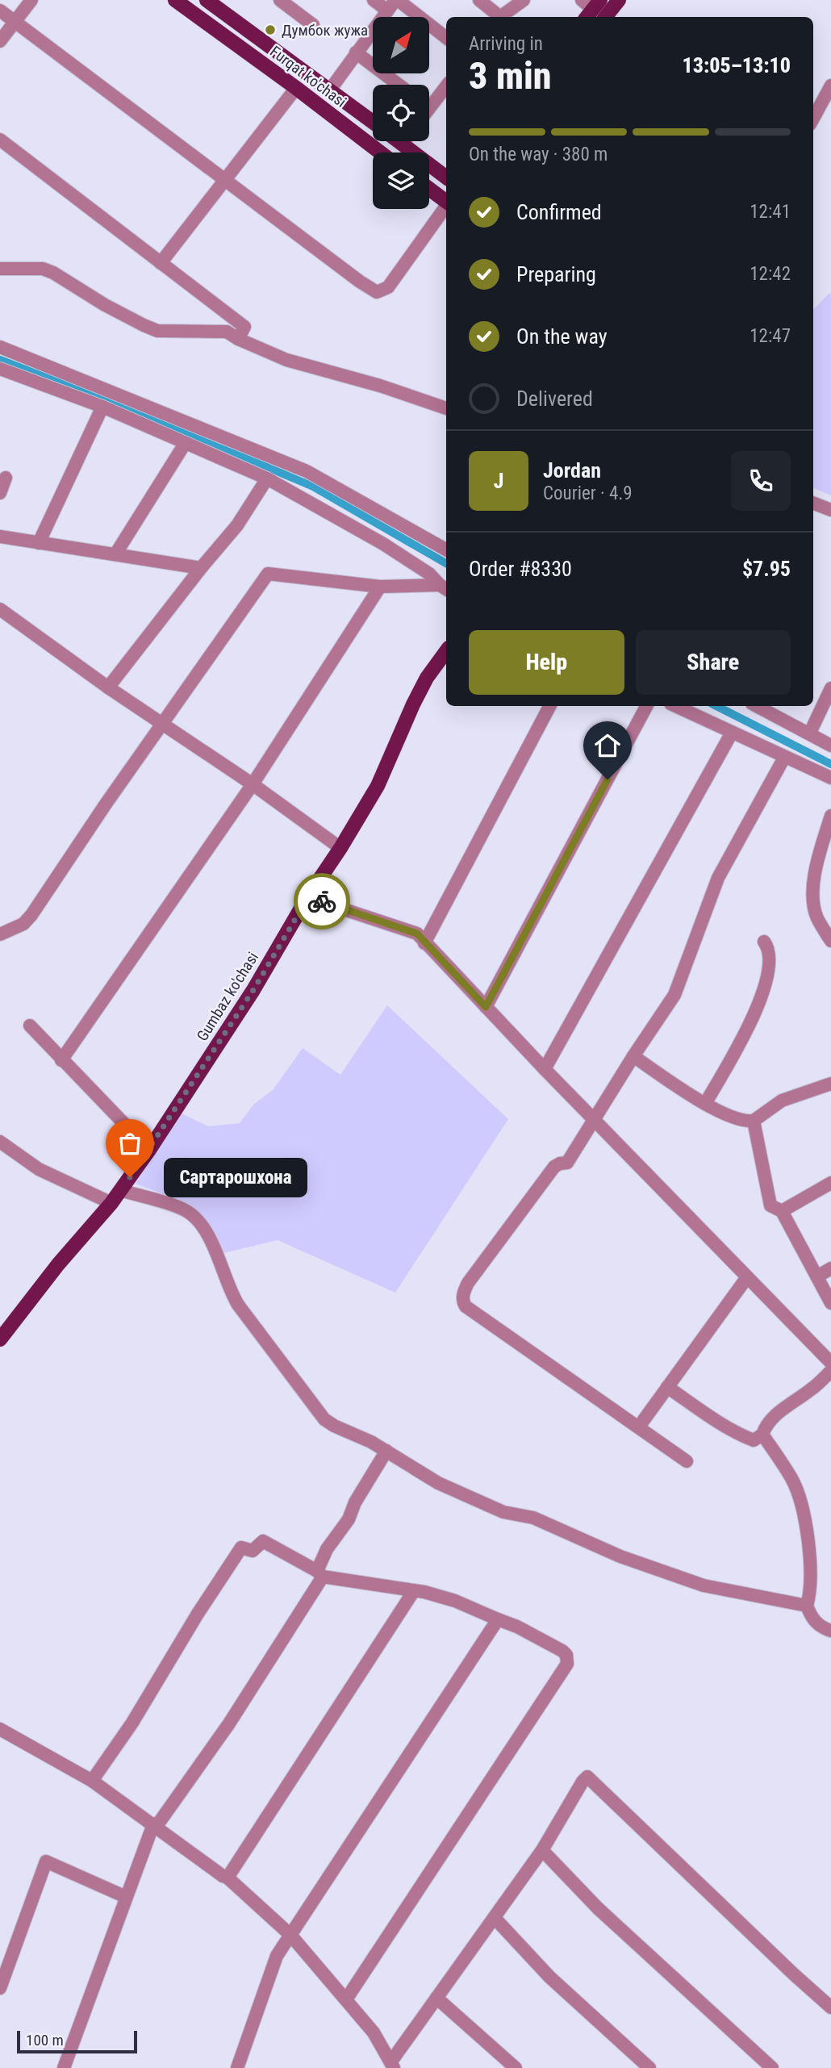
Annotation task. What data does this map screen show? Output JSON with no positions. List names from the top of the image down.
{
  "streets": {
    "main road": ["Furqat ko'chasi", "Gumbaz ko'chasi"]
  },
  "places": ["Думбок жужа", "Сартарошхона"],
  "scale_bar": "100 m",
  "north": "top right",
  "page": {
    "heading": ["3 min", "Arriving in", "13:05–13:10"],
    "panel": [
      "Jordan",
      "Courier · 4.9",
      "Order #8330",
      "$7.95"
    ],
    "bar": "On the way · 380 m",
    "list": [
      ["Confirmed", "12:41"],
      ["Preparing", "12:42"],
      ["On the way", "12:47"],
      "Delivered"
    ],
    "round": "J",
    "buttons": ["Help", "Share"],
    "bubble": "Сартарошхона",
    "scale": "100 m"
  }
}
